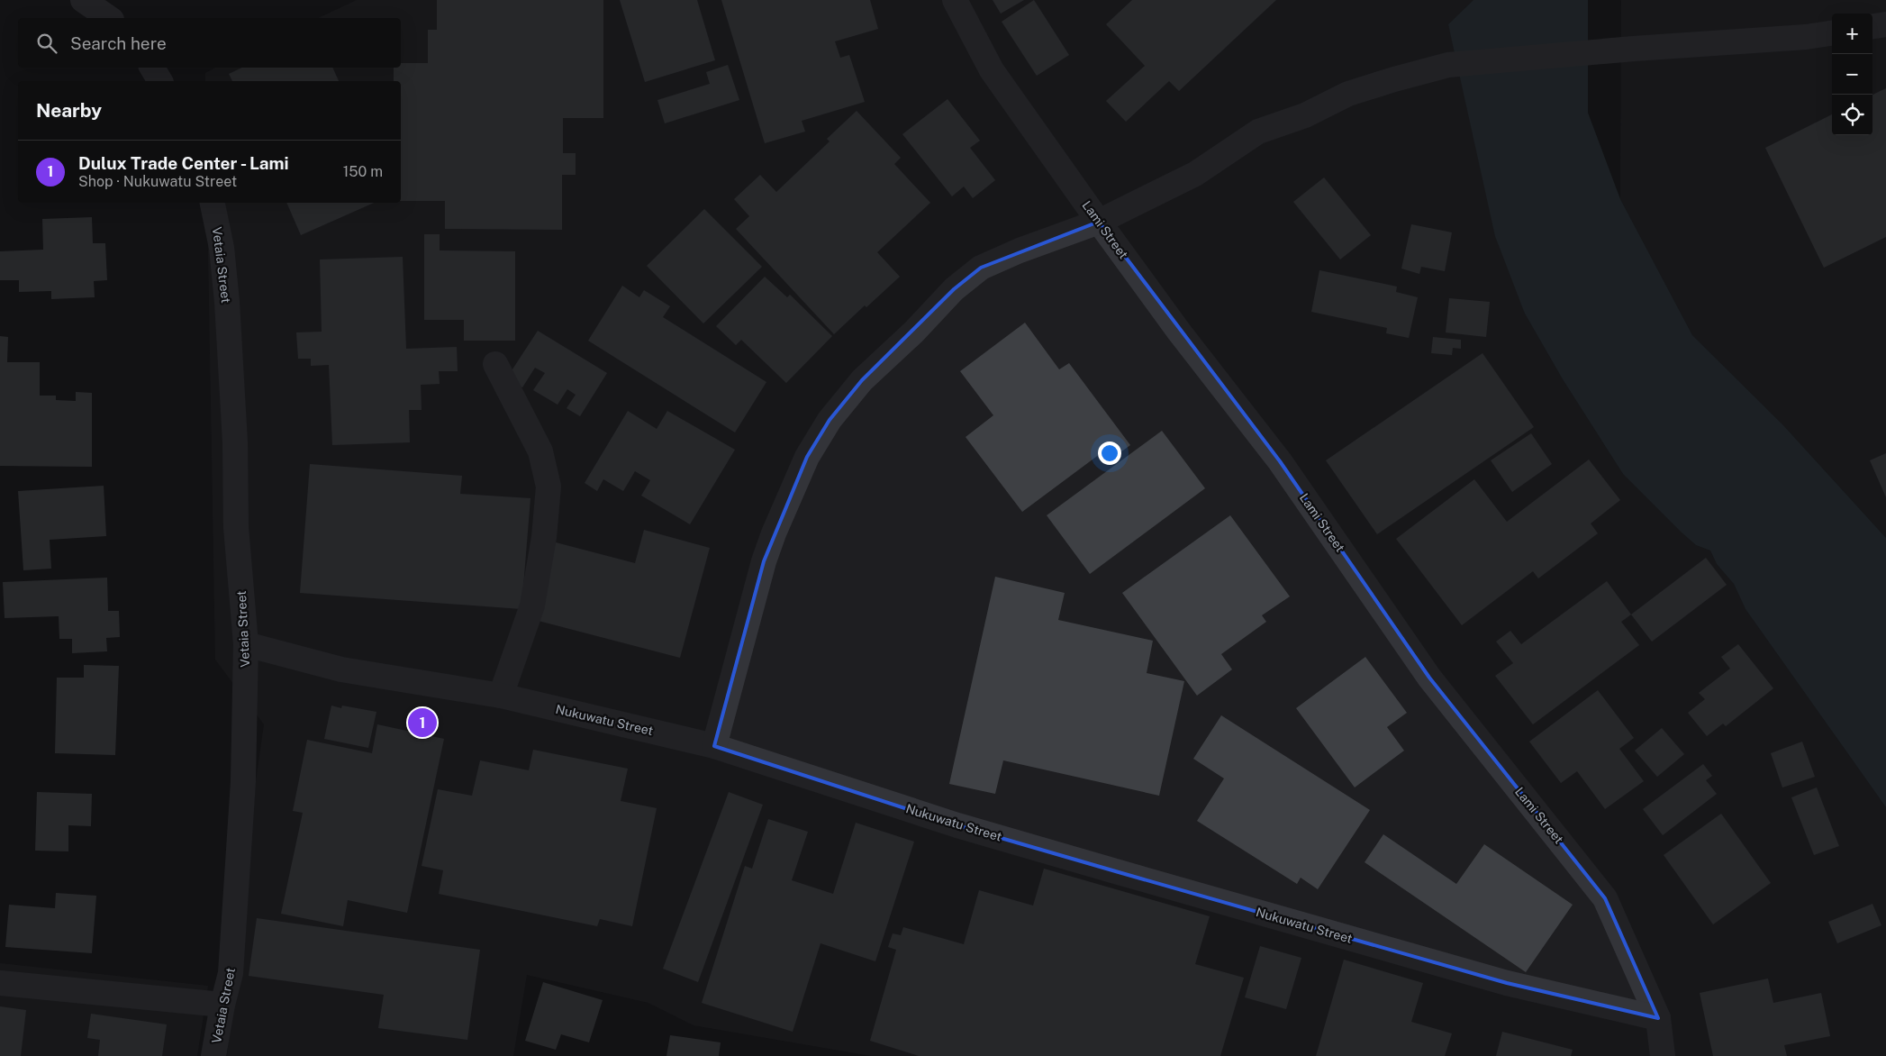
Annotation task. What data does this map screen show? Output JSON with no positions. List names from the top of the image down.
{
  "streets": {
    "street": ["Lami Street", "Vetaia Street", "Nukuwatu Street"]
  },
  "crossings": [
    ["Lami Street", "Nukuwatu Street"],
    ["Vetaia Street", "Nukuwatu Street"]
  ],
  "page": {
    "map_buttons": ["+", "−"],
    "search": "Search here",
    "heading": "Nearby",
    "list": [
      {
        "mark": "1",
        "name": "Dulux Trade Center - Lami",
        "note": "Shop · Nukuwatu Street",
        "value": "150 m"
      }
    ],
    "pins": "1"
  }
}
